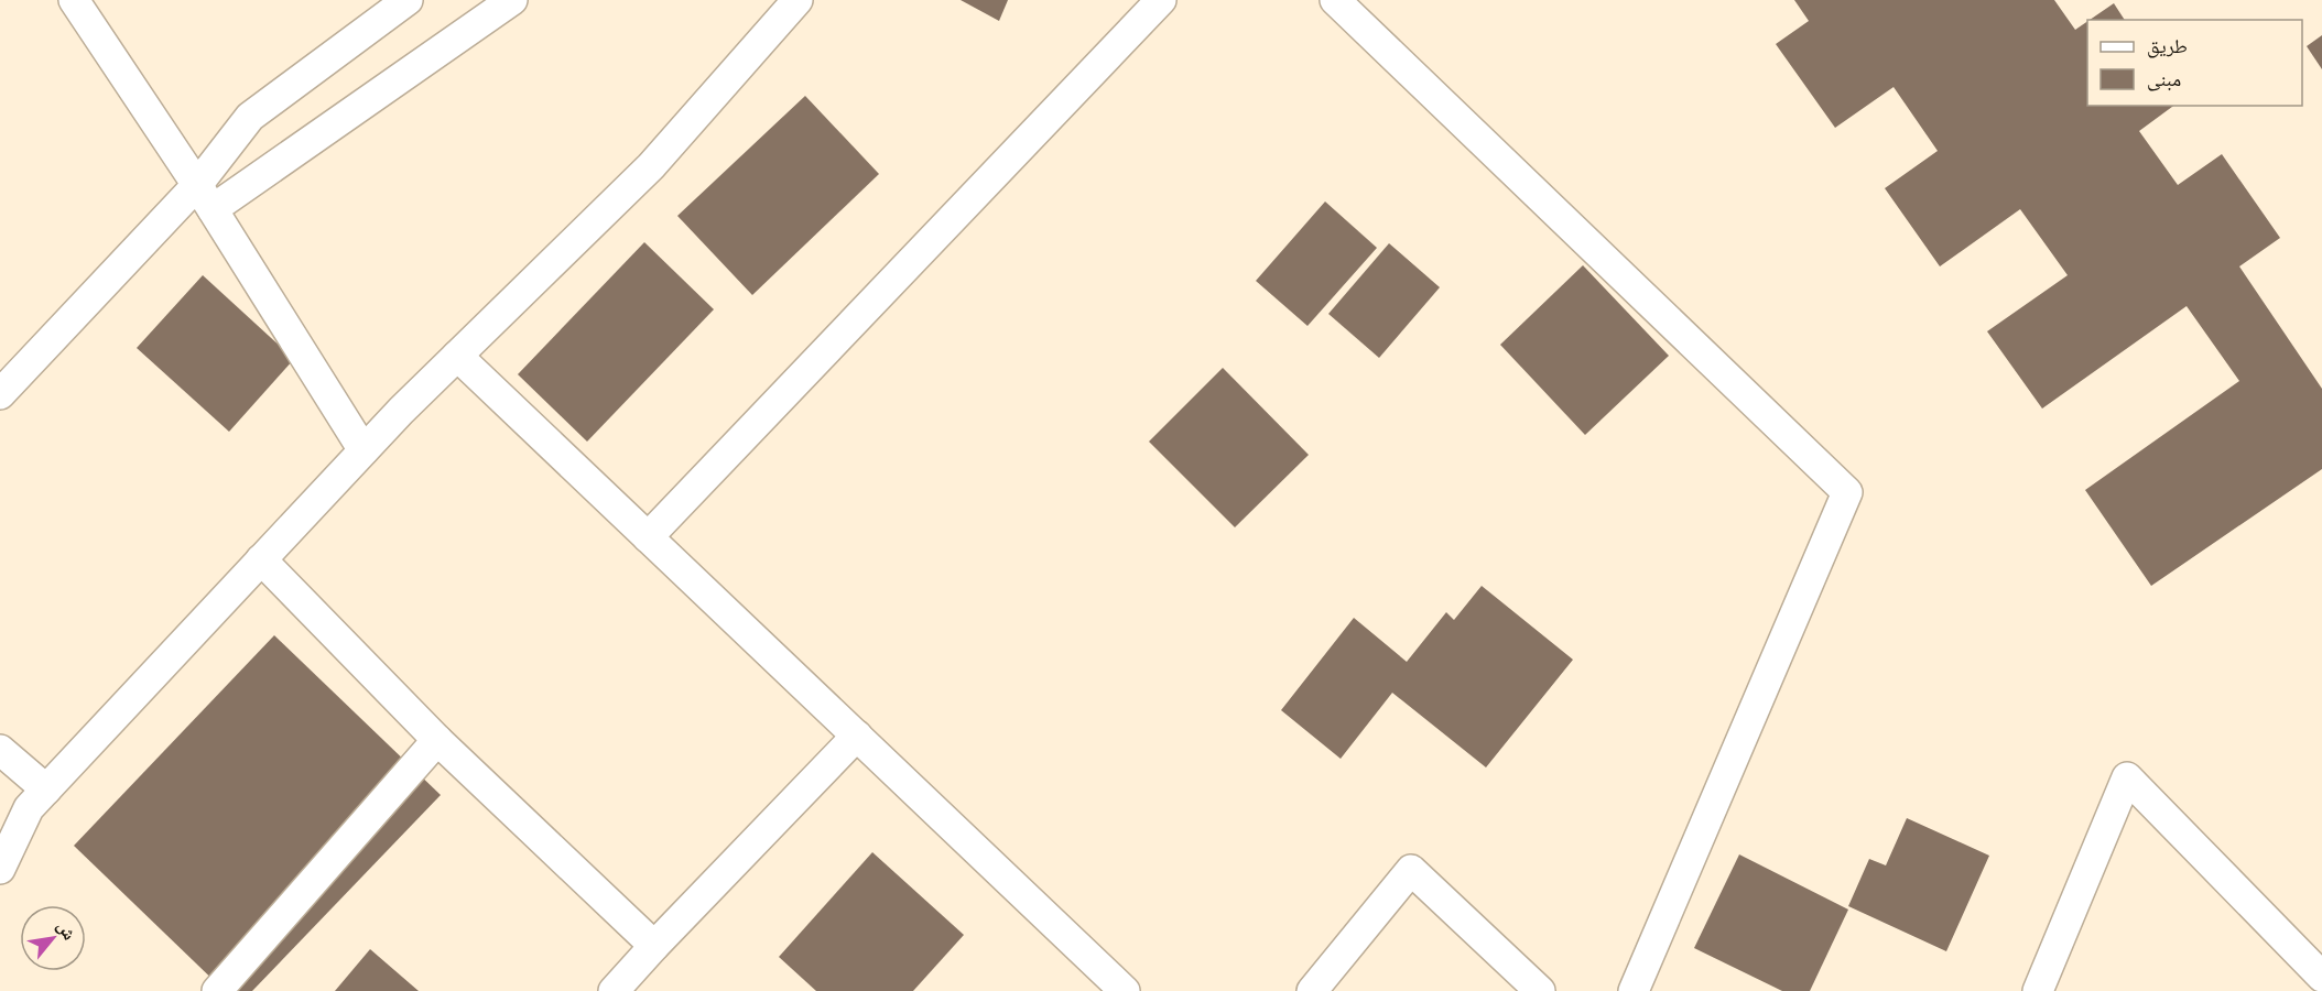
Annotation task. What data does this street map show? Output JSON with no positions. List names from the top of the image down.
{
  "legend": ["طريق", "مبنى"],
  "north": "top right"
}
